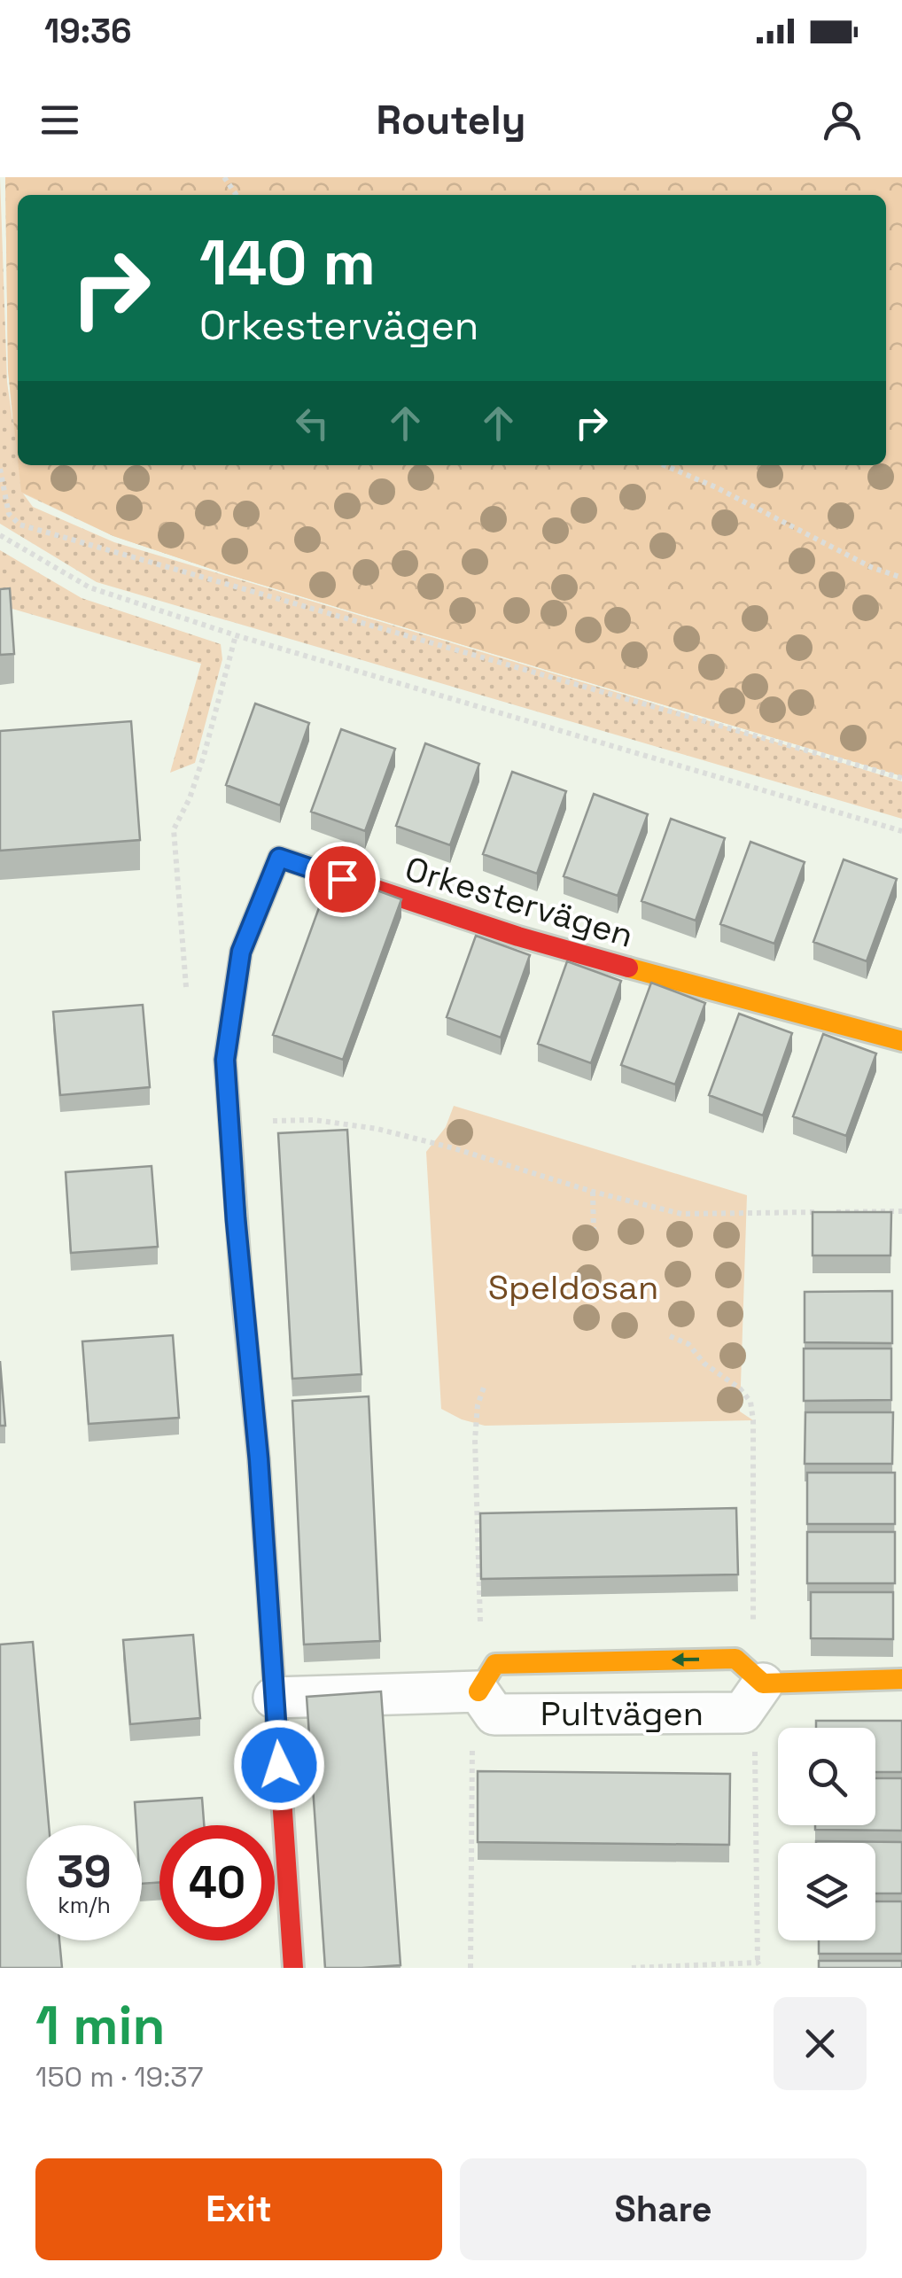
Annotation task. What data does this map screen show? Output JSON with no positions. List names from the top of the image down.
{
  "streets": {
    "street": ["Orkestervägen", "Pultvägen"]
  },
  "parks": ["Speldosan"],
  "page": {
    "status": "19:36",
    "header": "Routely",
    "turn": ["140 m", "Orkestervägen"],
    "speed": "39 km/h",
    "limit": "40",
    "heading": ["1 min", "150 m · 19:37"],
    "buttons": ["Exit", "Share"]
  }
}
